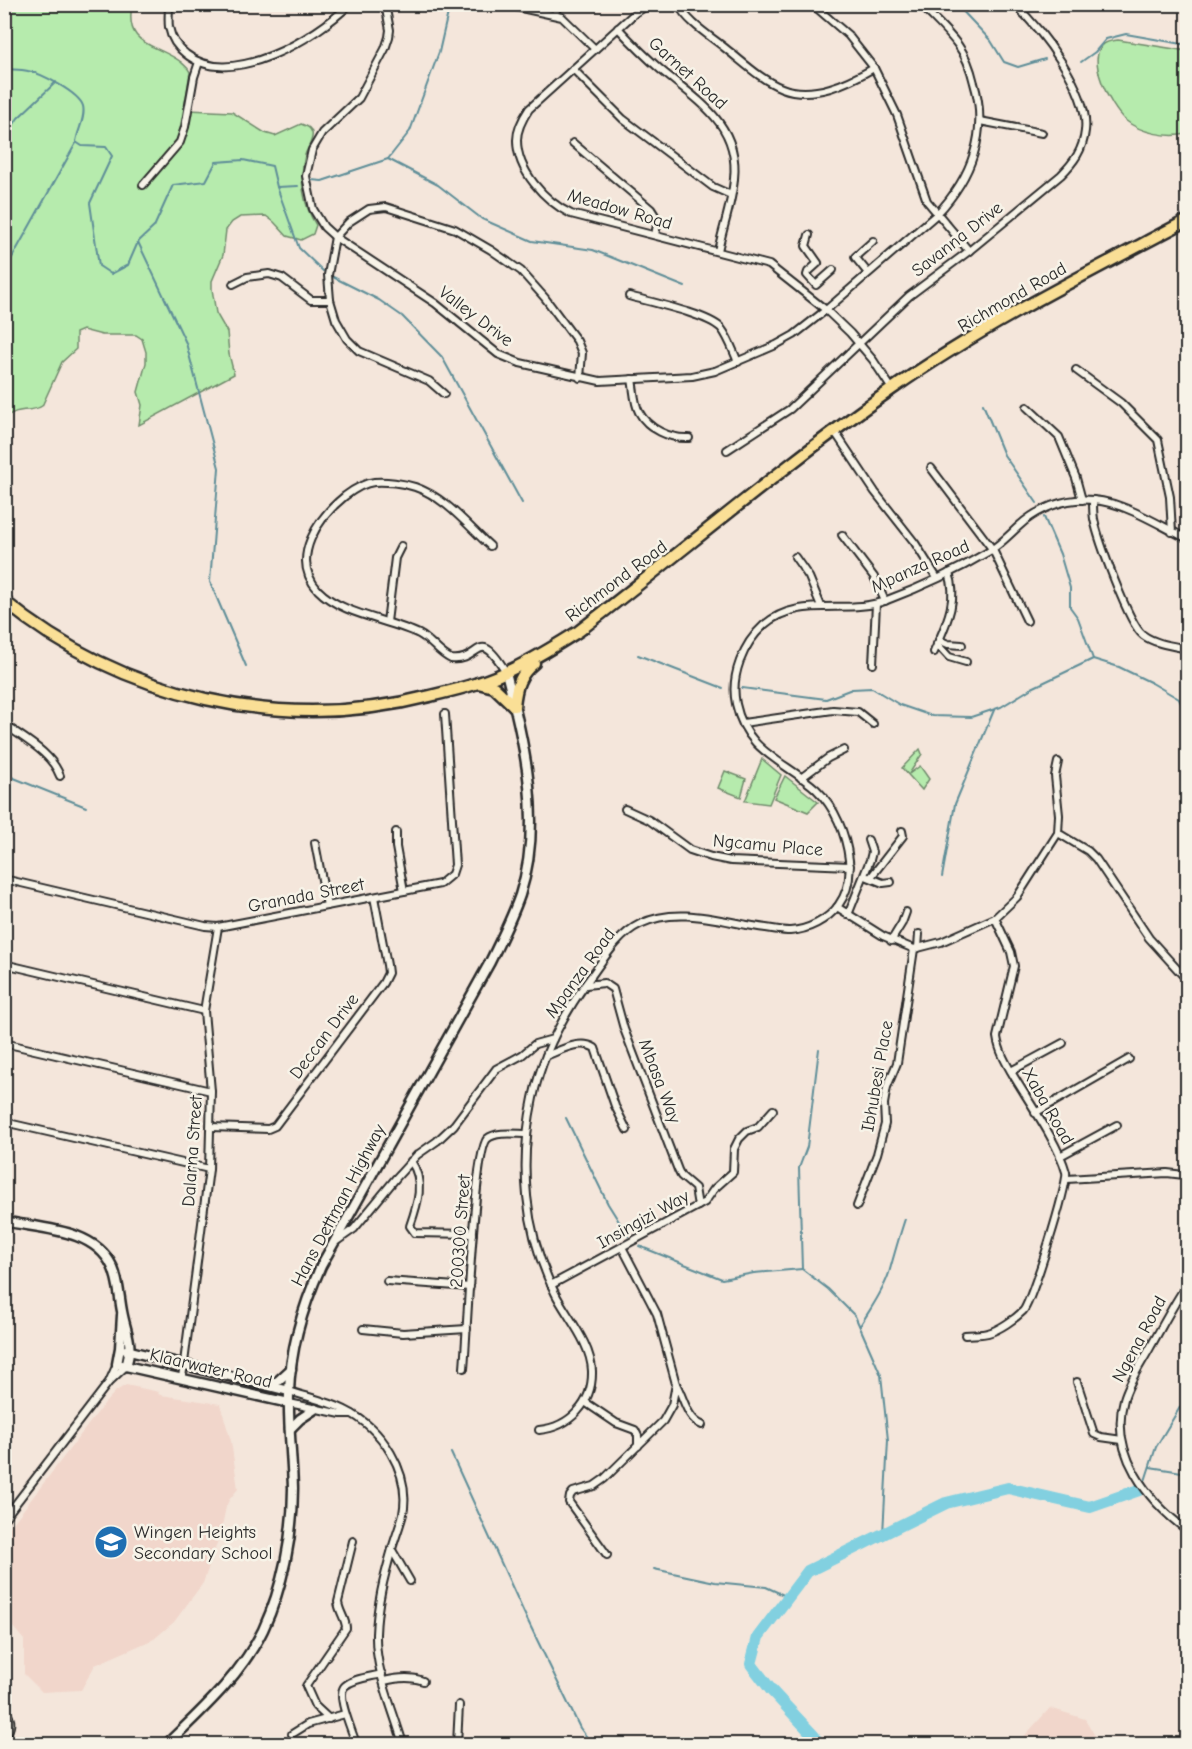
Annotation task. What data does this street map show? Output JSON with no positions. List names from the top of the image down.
{
  "streets": {
    "highway": ["Richmond Road"],
    "street": [
      "Garnet Road",
      "Meadow Road",
      "Savanna Drive",
      "Valley Drive",
      "Mpanza Road",
      "Ngcamu Place",
      "Granada Street",
      "Deccan Drive",
      "Ibhubesi Place",
      "Mbasa Way",
      "Xaba Road",
      "Dalarna Street",
      "Hans Dettman Highway",
      "Insingizi Way",
      "200300 Street",
      "Ngena Road",
      "Klaarwater Road"
    ]
  },
  "crossings": [
    ["Garnet Road", "Meadow Road"],
    ["Meadow Road", "Savanna Drive"],
    ["Meadow Road", "Richmond Road"],
    ["Meadow Road", "Valley Drive"],
    ["Richmond Road", "Hans Dettman Highway"],
    ["Mpanza Road", "Ngcamu Place"],
    ["Mpanza Road", "Mbasa Way"],
    ["Mpanza Road", "Insingizi Way"],
    ["Mpanza Road", "200300 Street"],
    ["Granada Street", "Deccan Drive"],
    ["Granada Street", "Dalarna Street"],
    ["Deccan Drive", "Dalarna Street"],
    ["Mbasa Way", "Insingizi Way"],
    ["Dalarna Street", "Klaarwater Road"],
    ["Hans Dettman Highway", "Klaarwater Road"]
  ],
  "places": {
    "school or university": ["Wingen Heights Secondary School"]
  }
}
